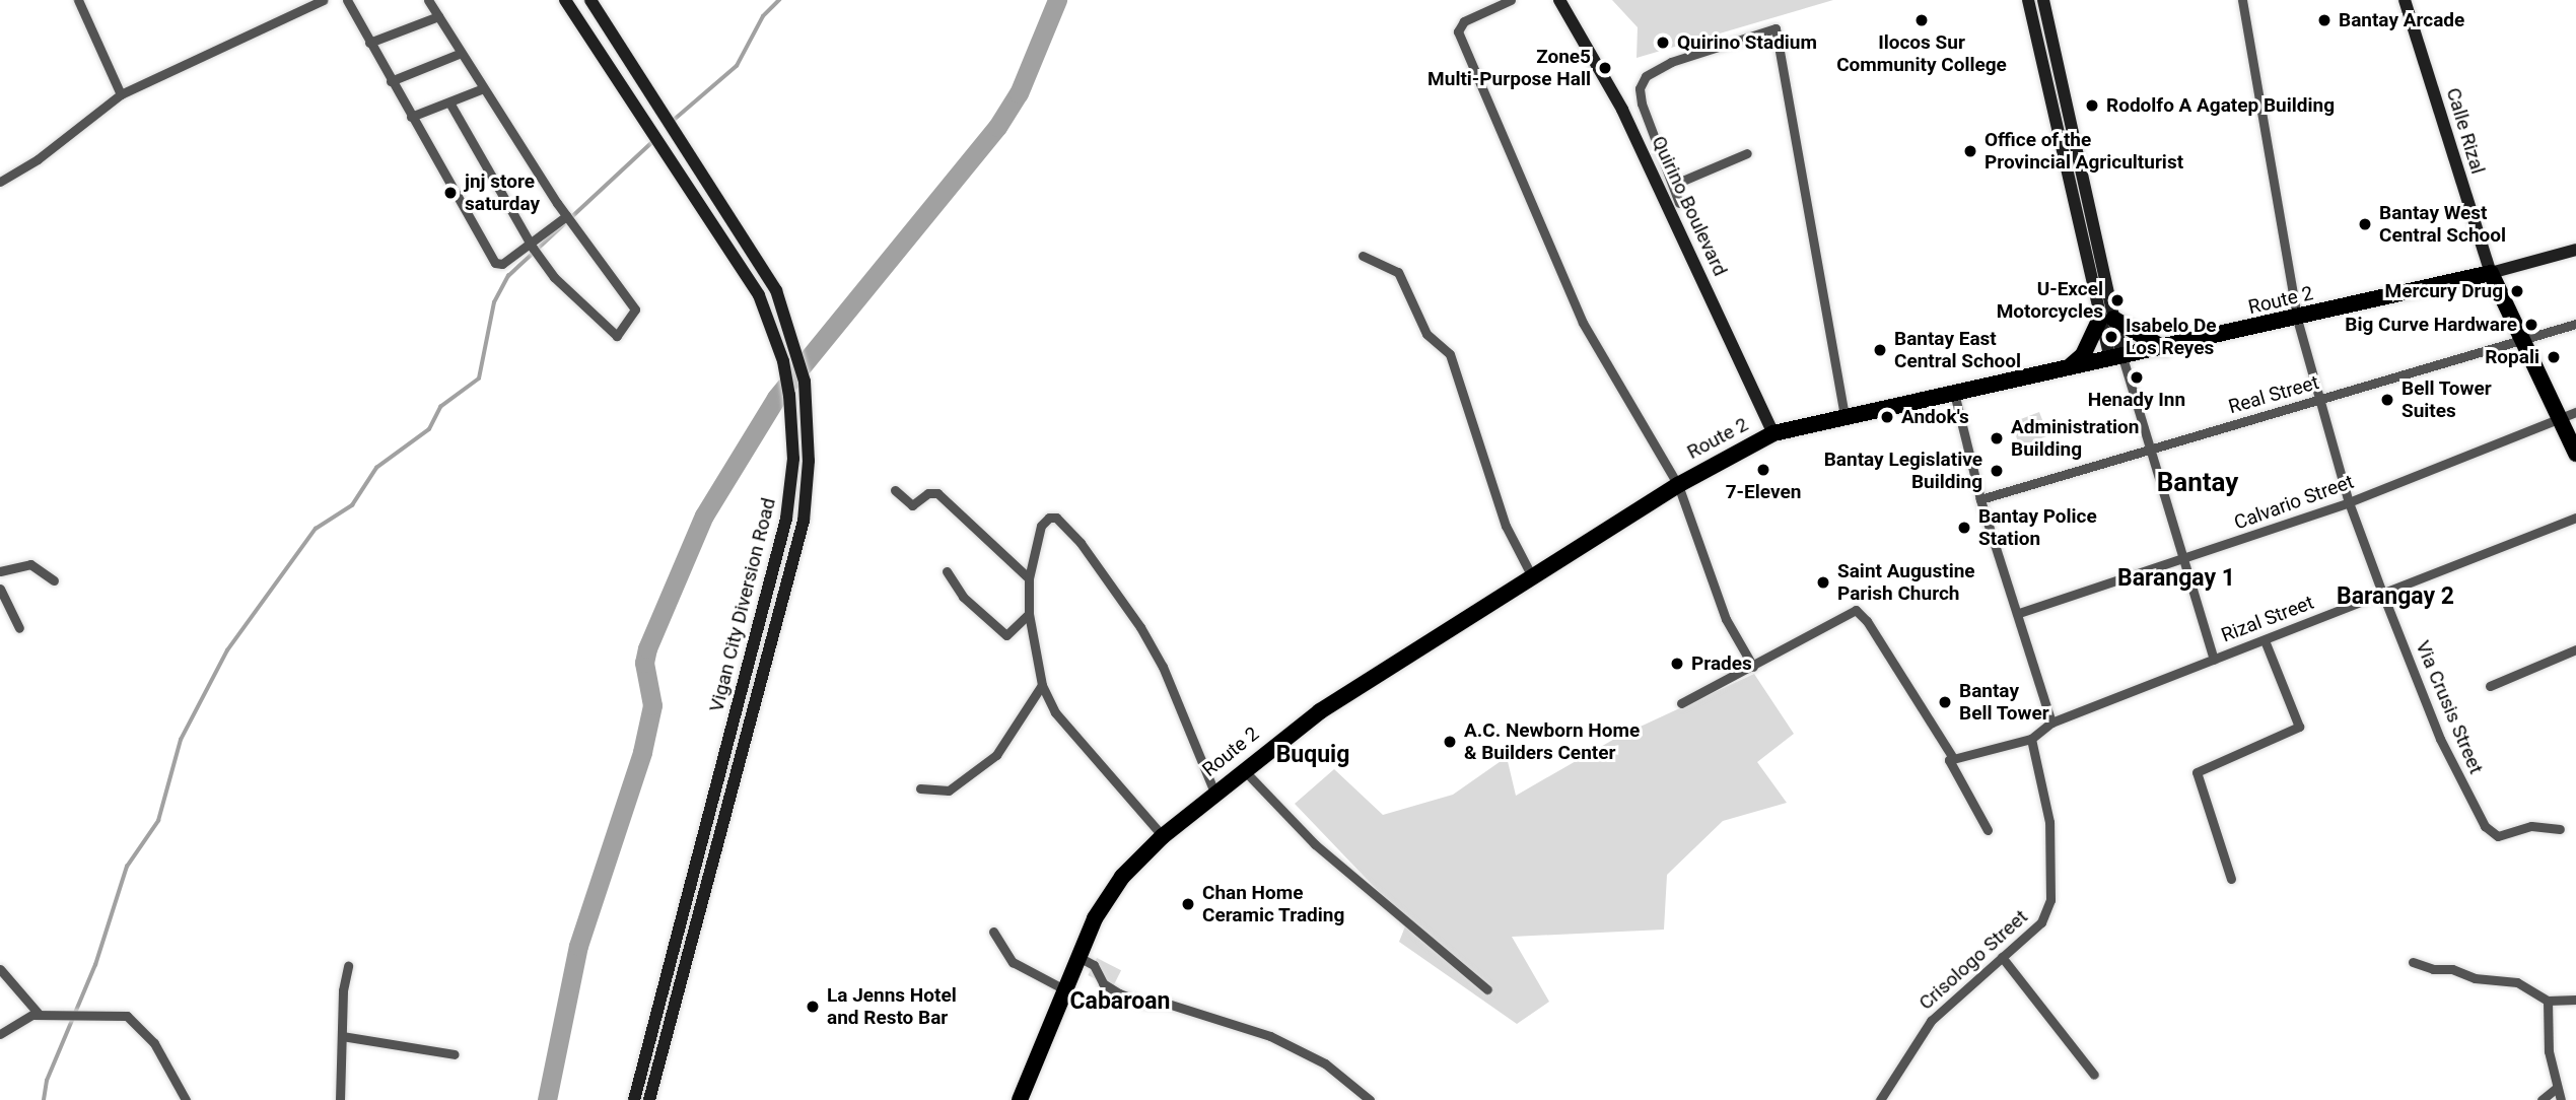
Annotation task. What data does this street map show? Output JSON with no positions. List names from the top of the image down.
{
  "streets": {
    "highway": ["Route 2"],
    "main road": ["Calle Rizal", "Quirino Boulevard", "Vigan City Diversion Road"],
    "street": [
      "Real Street",
      "Calvario Street",
      "Rizal Street",
      "Via Crusis Street",
      "Crisologo Street"
    ]
  },
  "crossings": [
    ["Calle Rizal", "Route 2"],
    ["Quirino Boulevard", "Route 2"],
    ["Route 2", "Via Crusis Street"],
    ["Real Street", "Via Crusis Street"],
    ["Calvario Street", "Via Crusis Street"],
    ["Rizal Street", "Via Crusis Street"]
  ],
  "districts": [
    "Bantay",
    "Barangay 1",
    "Barangay 2",
    "Buquig",
    "Cabaroan"
  ],
  "places": [
    "Ilocos Sur Community College",
    "Bantay Arcade",
    "Quirino Stadium",
    "Zone5 Multi-Purpose Hall",
    "Rodolfo A Agatep Building",
    "Office of the Provincial Agriculturist",
    "jnj store saturday",
    "Bantay West Central School",
    "Mercury Drug",
    "U-Excel Motorcycles",
    "Big Curve Hardware",
    "Isabelo De Los Reyes",
    "Bantay East Central School",
    "Ropali",
    "Henady Inn",
    "Bell Tower Suites",
    "Andok's",
    "Administration Building",
    "7-Eleven",
    "Bantay Legislative Building",
    "Bantay Police Station",
    "Saint Augustine Parish Church",
    "Prades",
    "Bantay Bell Tower",
    "A.C. Newborn Home & Builders Center",
    "Chan Home Ceramic Trading",
    "La Jenns Hotel and Resto Bar"
  ]
}
